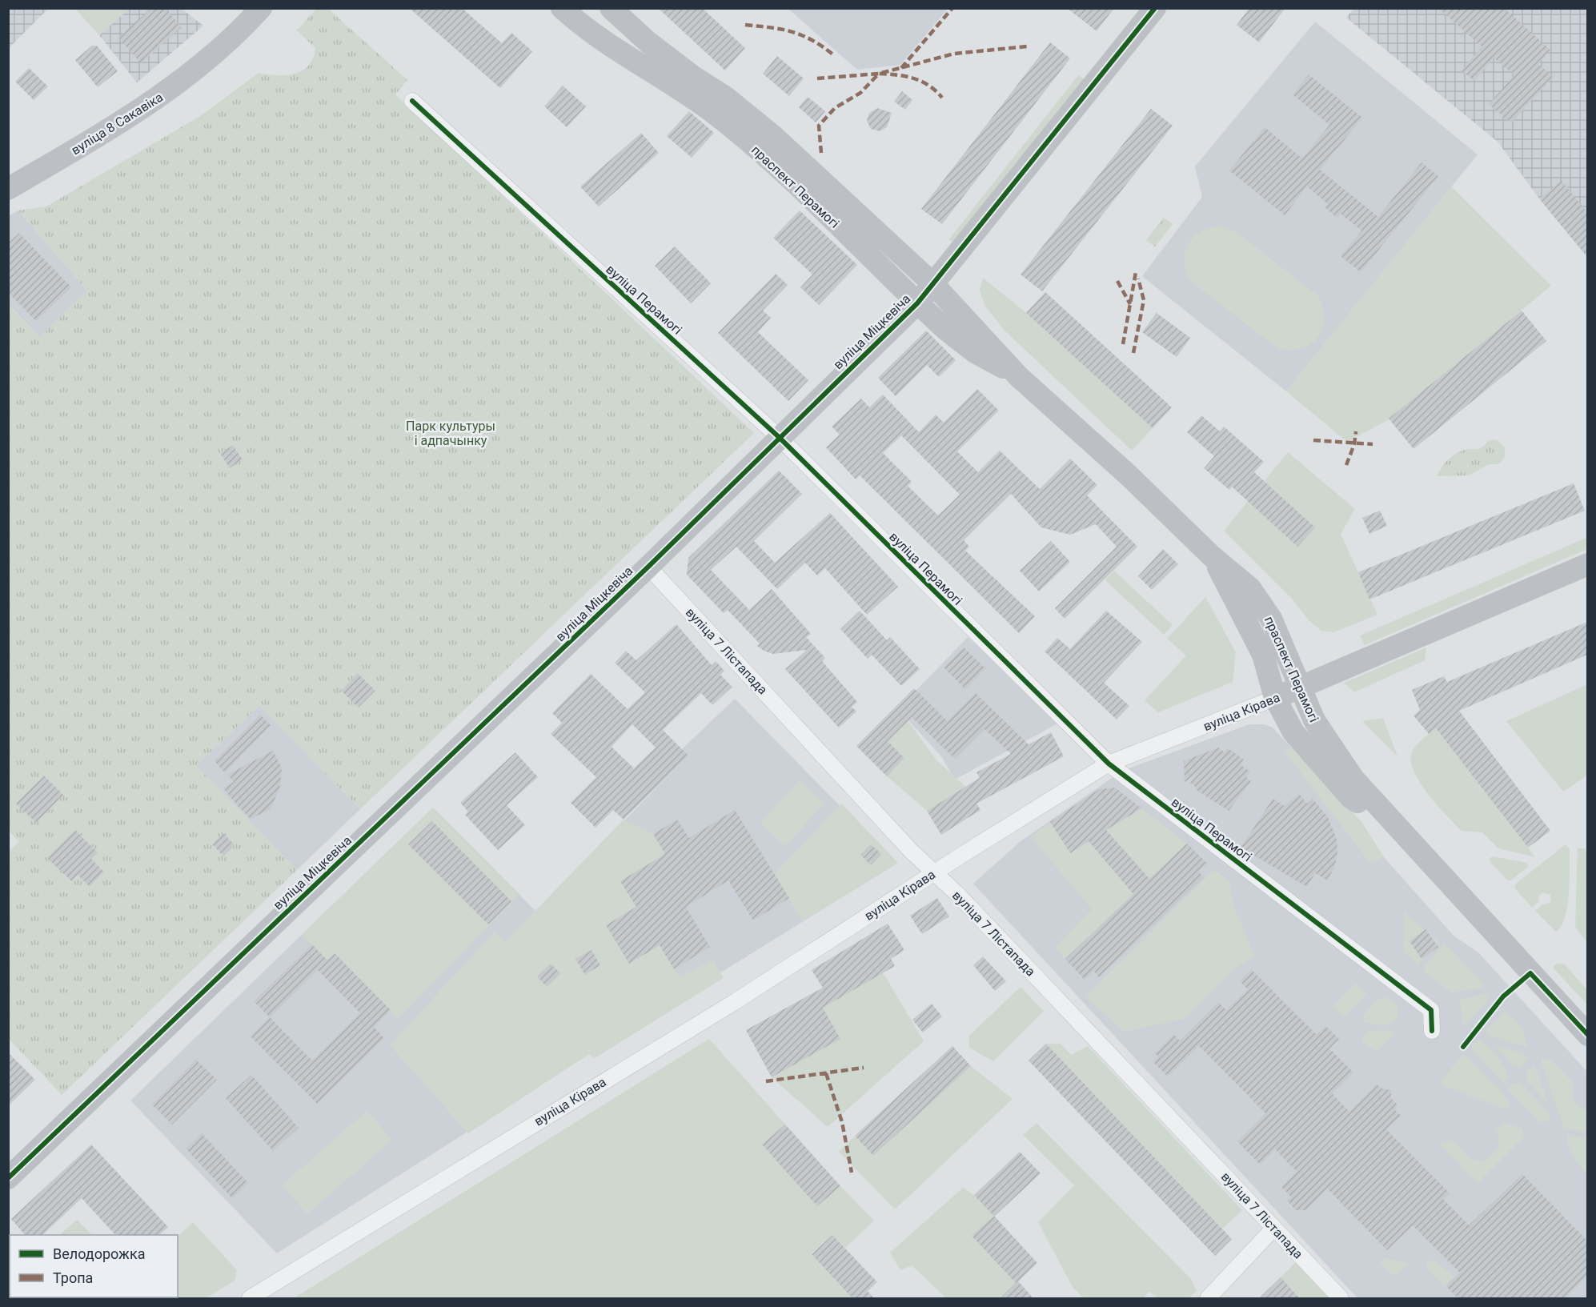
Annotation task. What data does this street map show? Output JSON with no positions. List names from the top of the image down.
{
  "streets": {
    "main road": [
      "вуліца 8 Сакавіка",
      "праспект Перамогі",
      "вуліца Міцкевіча",
      "вуліца Кірава"
    ],
    "street": ["вуліца Перамогі", "вуліца 7 Лістапада"]
  },
  "crossings": [
    ["праспект Перамогі", "вуліца Міцкевіча"],
    ["праспект Перамогі", "вуліца Кірава"],
    ["вуліца Перамогі", "вуліца Міцкевіча"],
    ["вуліца Перамогі", "вуліца Кірава"],
    ["вуліца Міцкевіча", "вуліца 7 Лістапада"],
    ["вуліца 7 Лістапада", "вуліца Кірава"]
  ],
  "parks": ["Парк культуры і адпачынку"],
  "legend": ["Велодорожка", "Тропа"]
}
